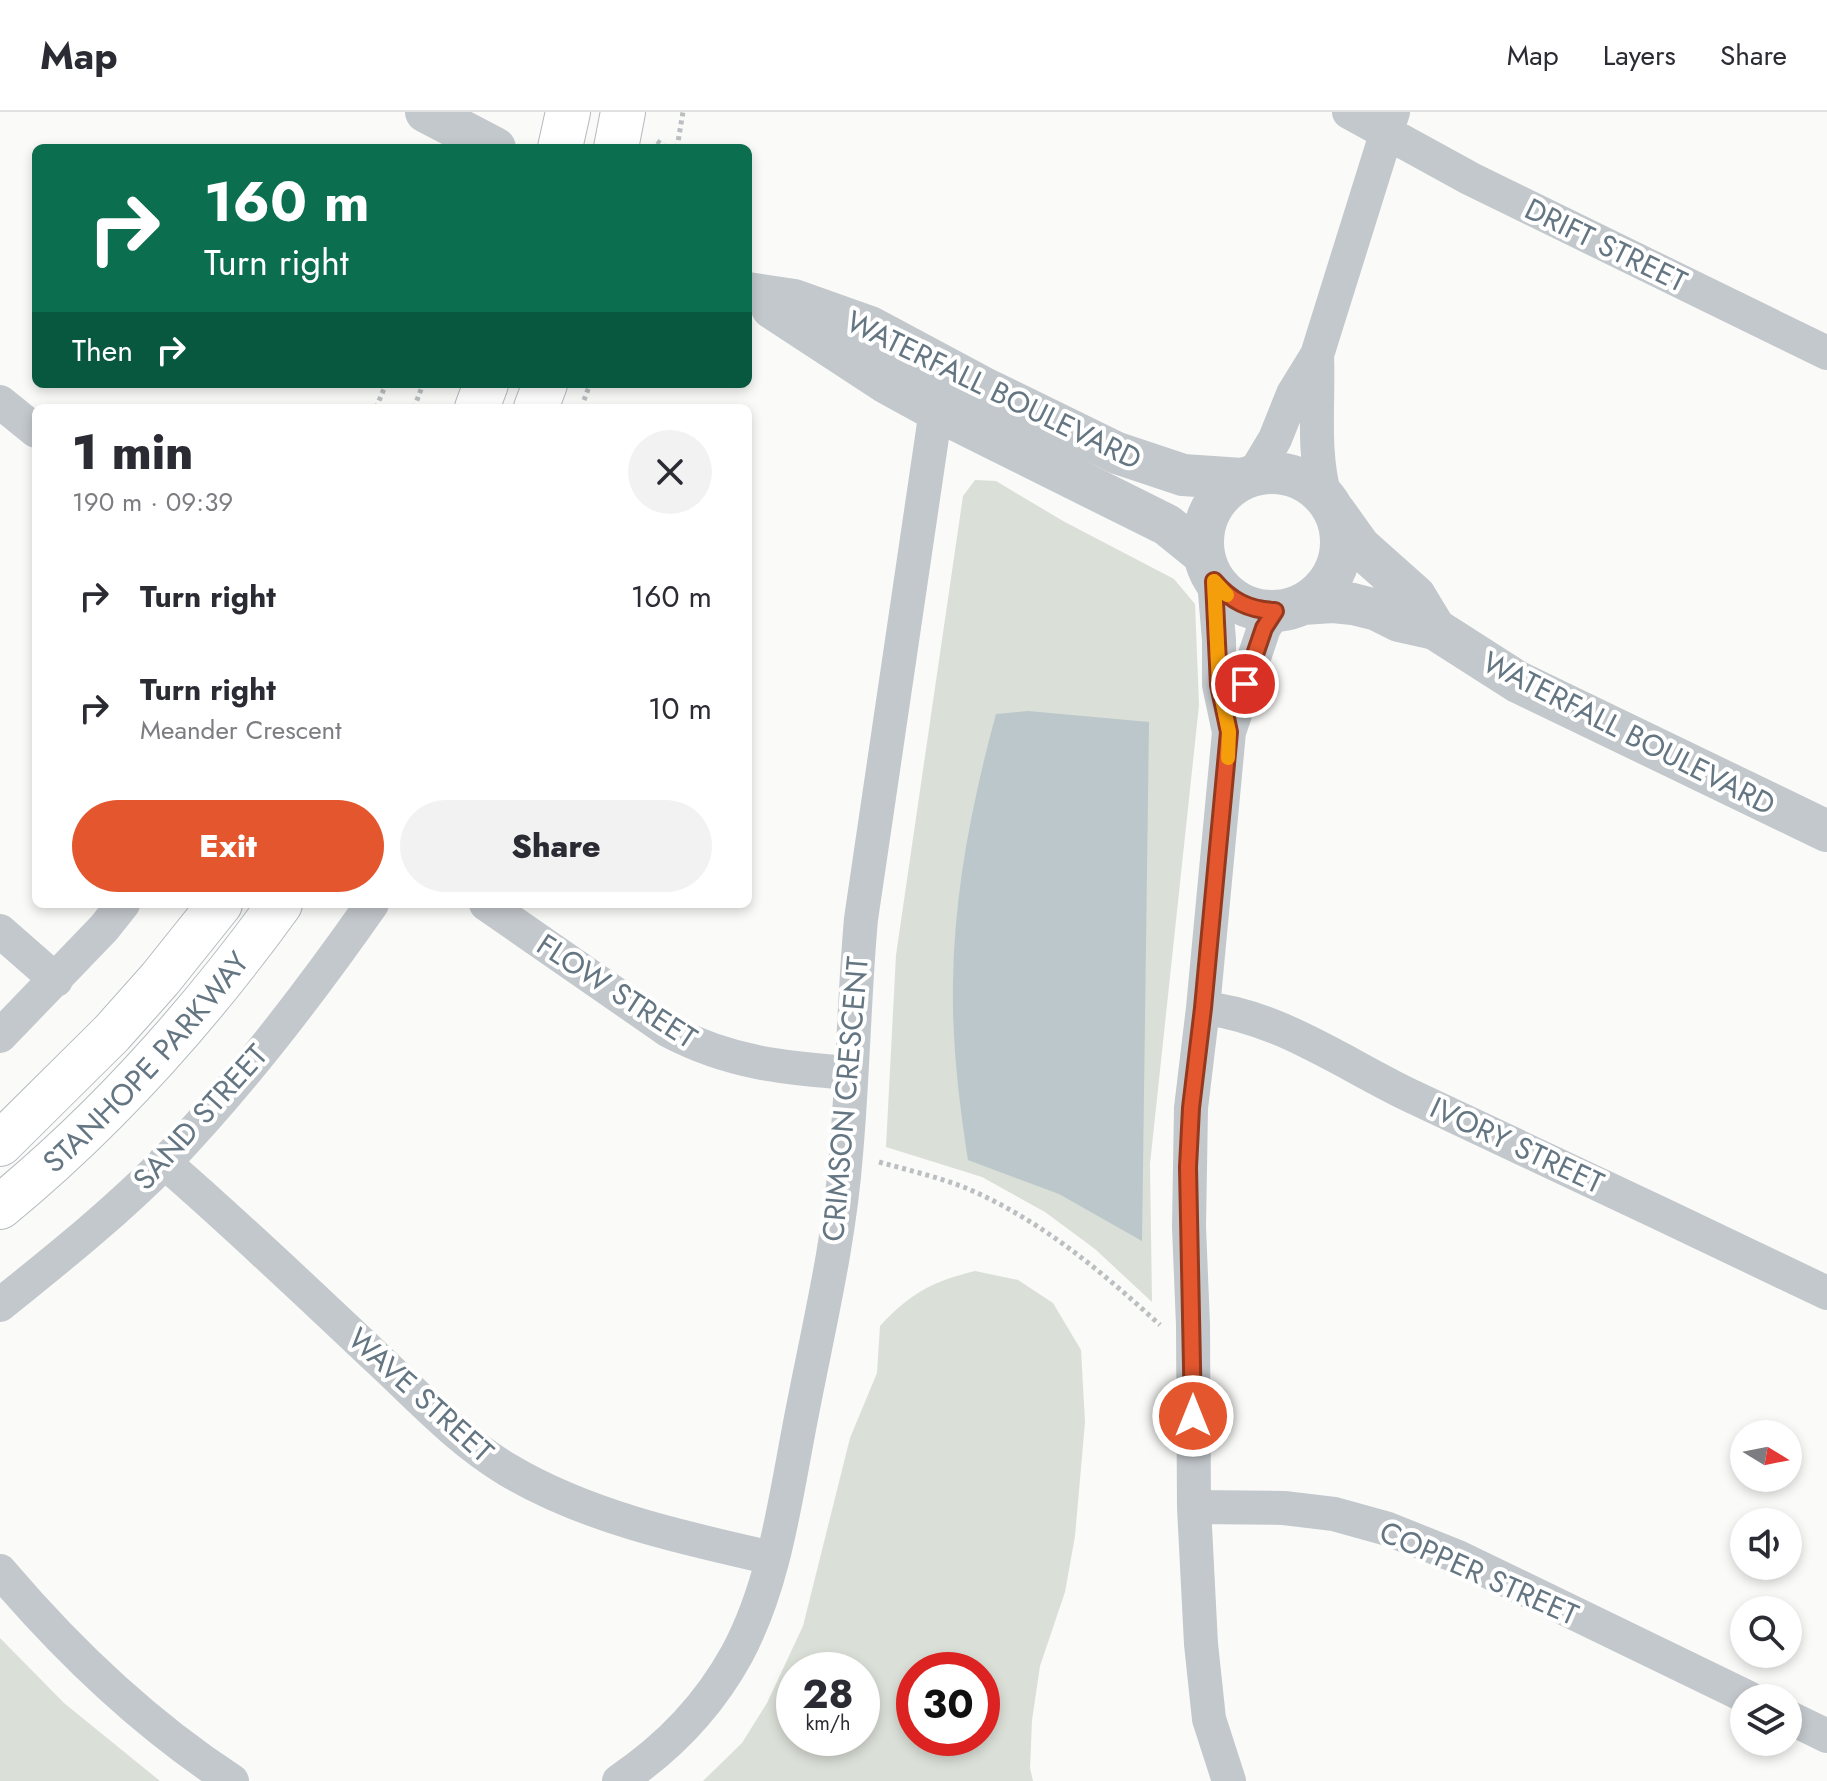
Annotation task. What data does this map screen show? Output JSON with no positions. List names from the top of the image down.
{
  "streets": {
    "main road": ["STANHOPE PARKWAY"],
    "street": [
      "DRIFT STREET",
      "WATERFALL BOULEVARD",
      "FLOW STREET",
      "CRIMSON CRESCENT",
      "SAND STREET",
      "IVORY STREET",
      "WAVE STREET",
      "COPPER STREET"
    ]
  },
  "crossings": [
    ["WATERFALL BOULEVARD", "CRIMSON CRESCENT"],
    ["FLOW STREET", "CRIMSON CRESCENT"],
    ["CRIMSON CRESCENT", "WAVE STREET"],
    ["SAND STREET", "WAVE STREET"]
  ],
  "north": "right",
  "page": {
    "header": "Map",
    "nav": ["Map", "Layers", "Share"],
    "turn": ["160 m", "Turn right"],
    "then": "Then",
    "heading": ["1 min", "190 m · 09:39"],
    "list": [
      {
        "name": "Turn right",
        "value": "160 m"
      },
      {
        "name": "Turn right",
        "note": "Meander Crescent",
        "value": "10 m"
      }
    ],
    "buttons": ["Exit", "Share"],
    "speed": "28 km/h",
    "limit": "30"
  }
}
